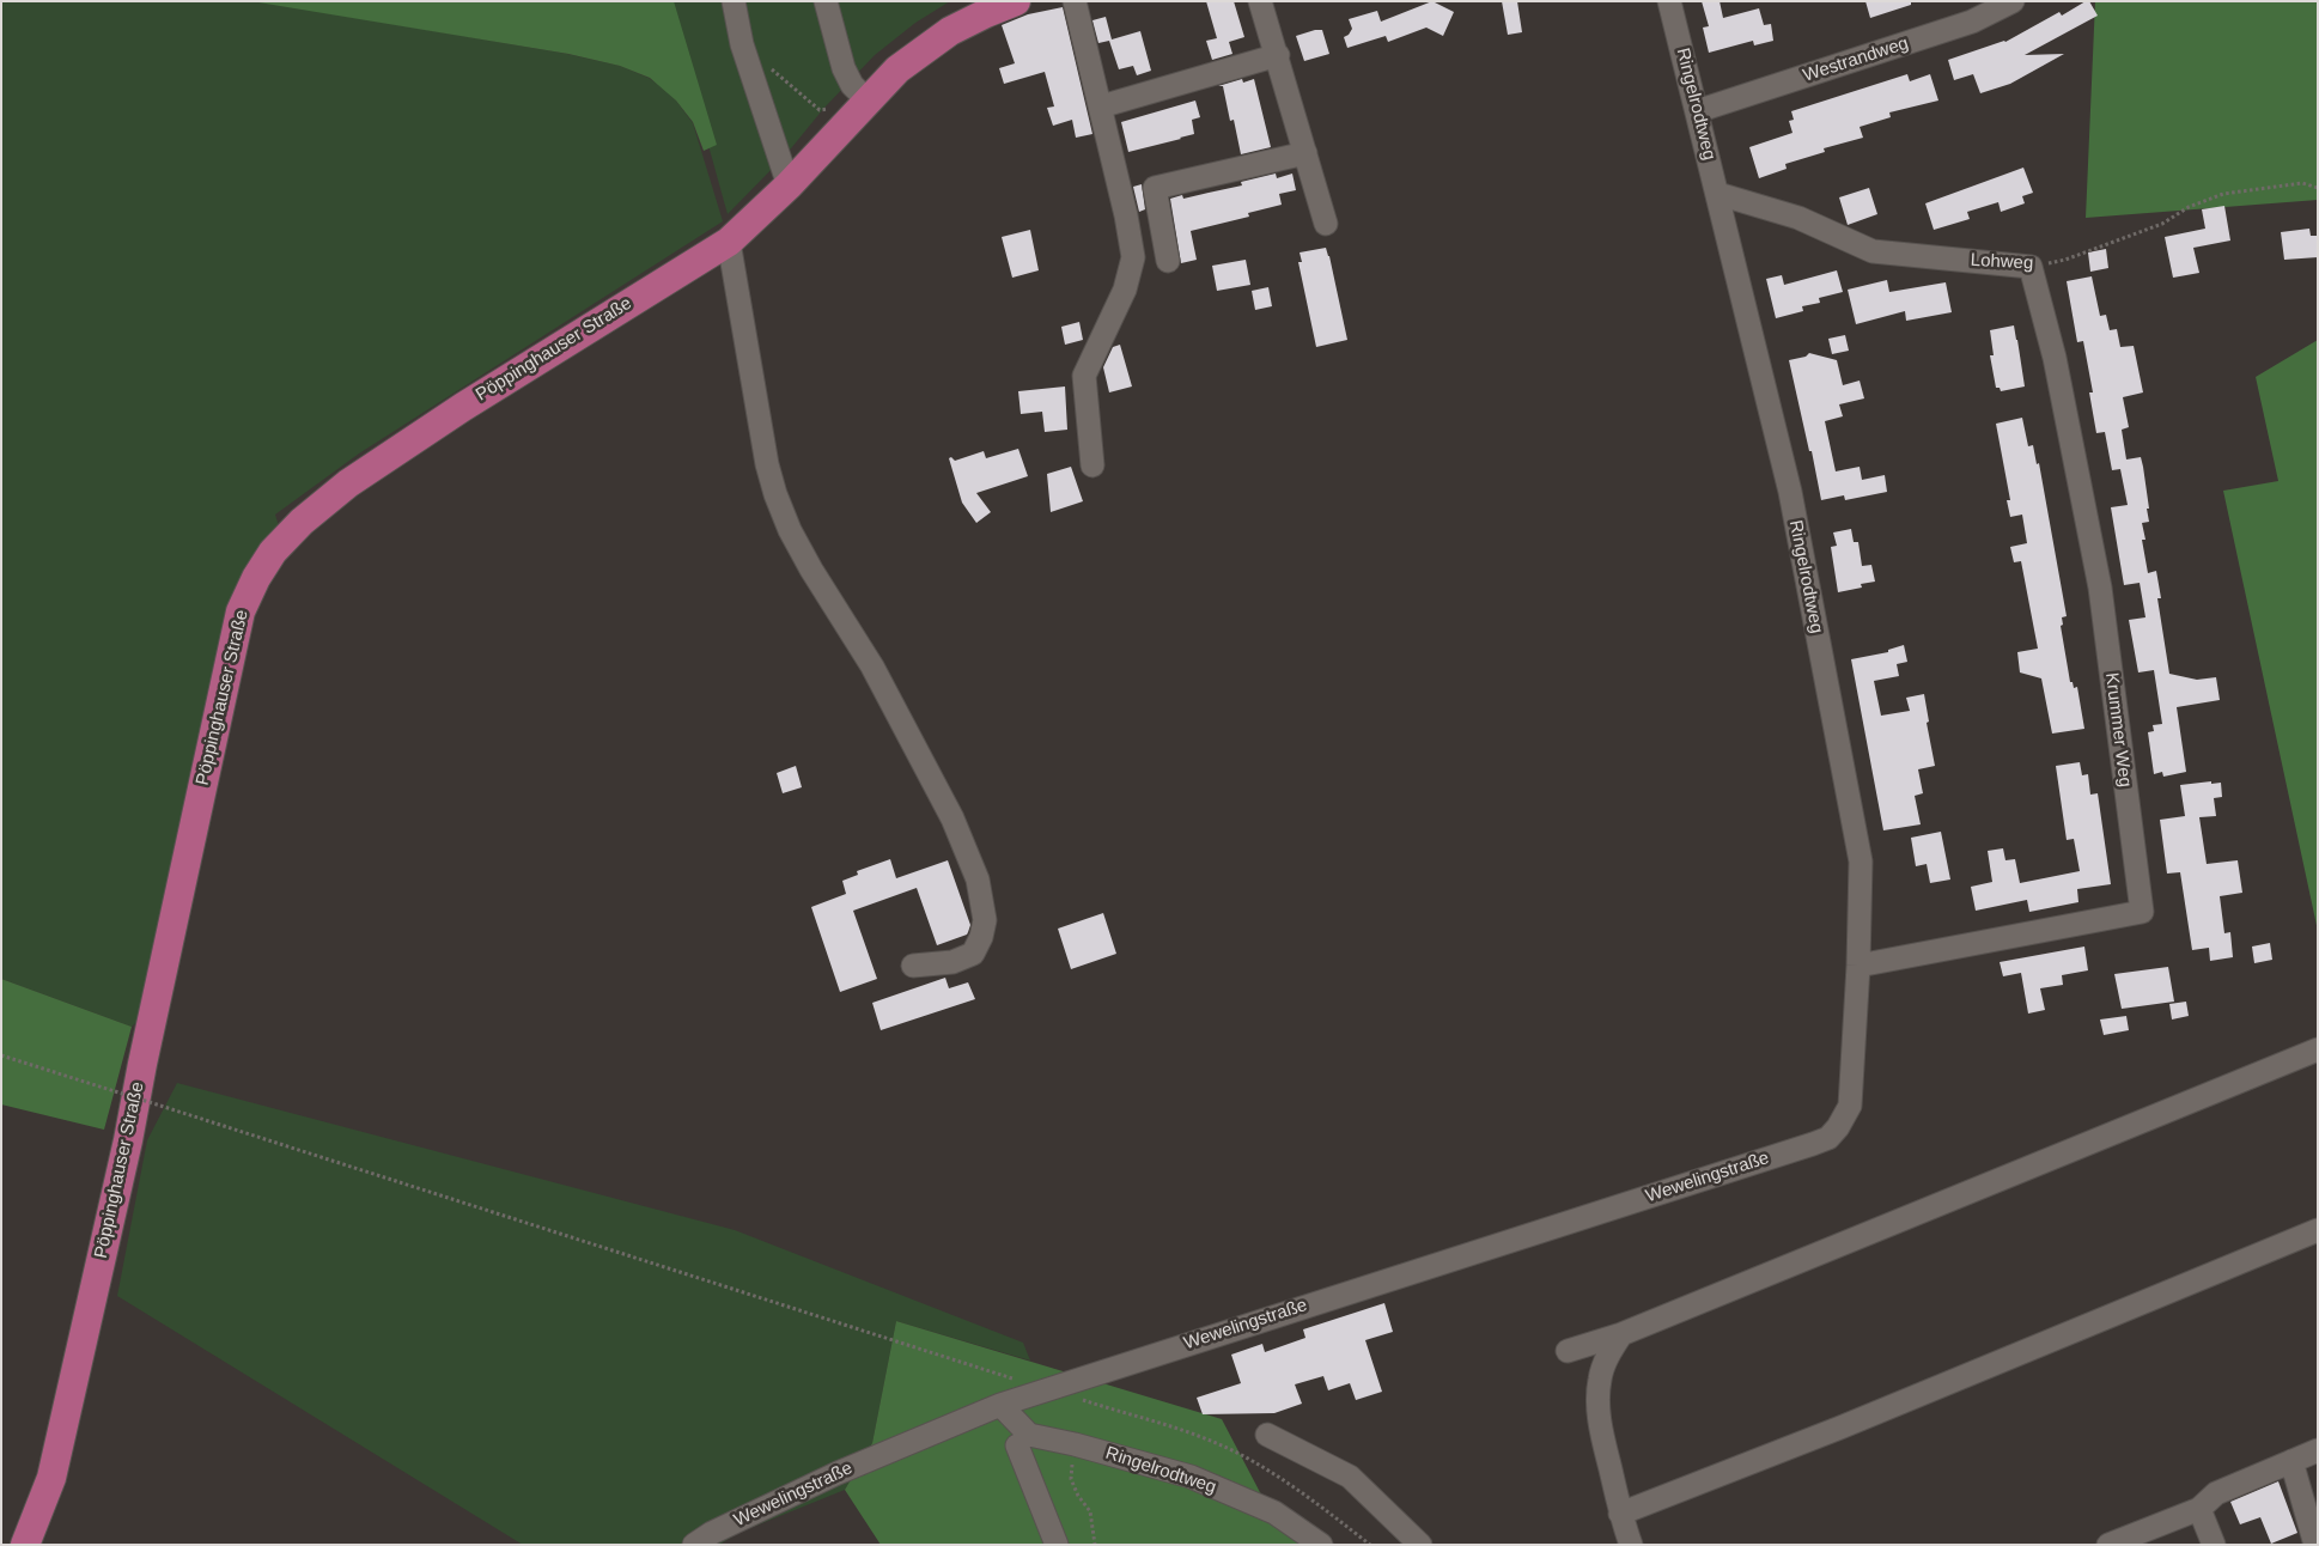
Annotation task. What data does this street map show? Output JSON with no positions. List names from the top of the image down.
{
  "streets": {
    "main road": ["Pöppinghauser Straße"],
    "street": [
      "Westrandweg",
      "Ringelrodtweg",
      "Lohweg",
      "Krummer Weg",
      "Wewelingstraße"
    ]
  },
  "crossings": [
    ["Westrandweg", "Ringelrodtweg"],
    ["Ringelrodtweg", "Lohweg"],
    ["Ringelrodtweg", "Krummer Weg"],
    ["Ringelrodtweg", "Wewelingstraße"],
    ["Lohweg", "Krummer Weg"]
  ]
}
